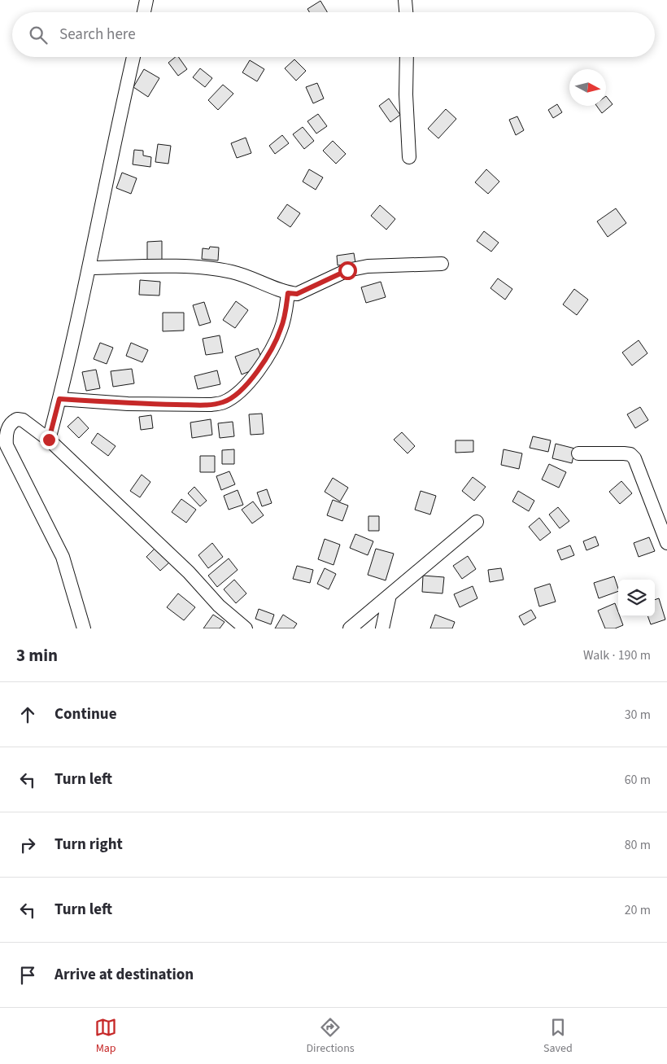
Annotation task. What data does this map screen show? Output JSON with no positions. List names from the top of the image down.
{
  "north": "right",
  "page": {
    "search": "Search here",
    "heading": ["3 min", "Walk · 190 m"],
    "list": [
      ["Continue", "30 m"],
      ["Turn left", "60 m"],
      ["Turn right", "80 m"],
      ["Turn left", "20 m"],
      "Arrive at destination"
    ],
    "nav": ["Map", "Directions", "Saved"]
  }
}
